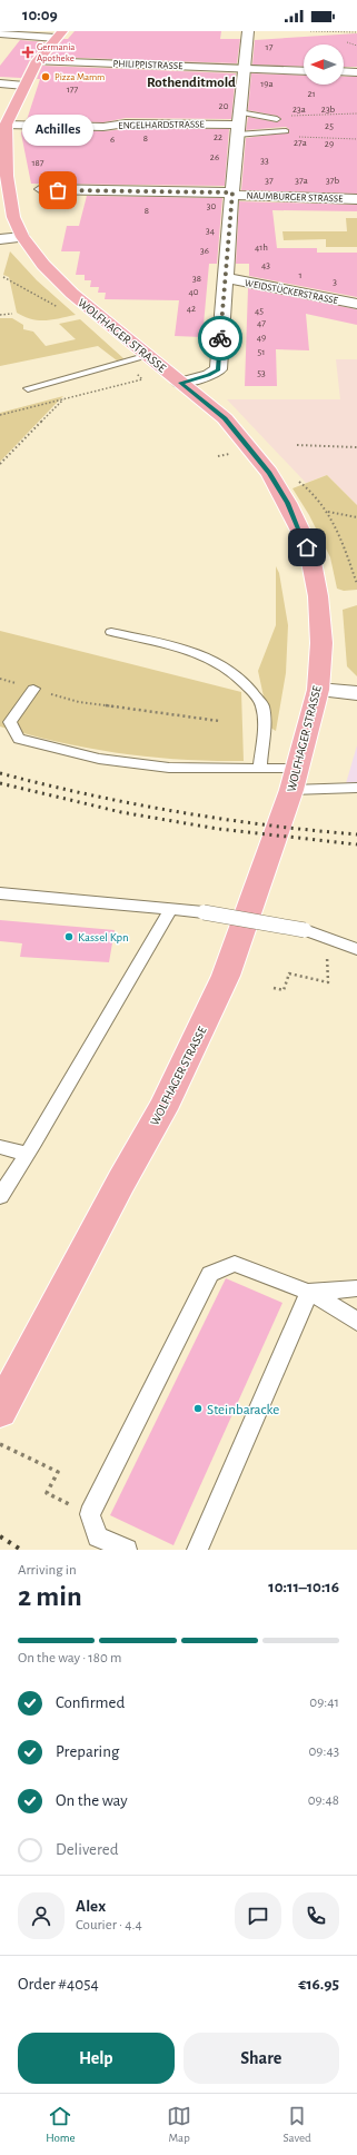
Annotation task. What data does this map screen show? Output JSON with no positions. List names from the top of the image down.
{
  "streets": {
    "main road": ["WOLFHAGER STRASSE"],
    "street": [
      "PHILIPPISTRASSE",
      "ENGELHARDSTRASSE",
      "NAUMBURGER STRASSE",
      "WEIDSTÜCKERSTRASSE"
    ]
  },
  "crossings": [
    ["PHILIPPISTRASSE", "NAUMBURGER STRASSE"],
    ["PHILIPPISTRASSE", "WOLFHAGER STRASSE"],
    ["ENGELHARDSTRASSE", "NAUMBURGER STRASSE"],
    ["ENGELHARDSTRASSE", "WOLFHAGER STRASSE"],
    ["NAUMBURGER STRASSE", "WEIDSTÜCKERSTRASSE"],
    ["NAUMBURGER STRASSE", "WOLFHAGER STRASSE"]
  ],
  "districts": ["Rothenditmold"],
  "places": {
    "health": ["Germania Apotheke"],
    "other": [
      "Pizza Mamm",
      "Achilles",
      "Kassel Kpn",
      "Steinbaracke"
    ]
  },
  "house_numbers": [
    "17",
    "19a",
    "177",
    "21",
    "20",
    "23a",
    "23b",
    "25",
    "22",
    "8",
    "6",
    "27a",
    "29",
    "26",
    "33",
    "187",
    "37",
    "37a",
    "37b",
    "30",
    "8",
    "34",
    "41h",
    "36",
    "43",
    "1",
    "38",
    "3",
    "40",
    "42",
    "45",
    "47",
    "49",
    "51",
    "53"
  ],
  "north": "left",
  "page": {
    "status": "10:09",
    "bubble": "Achilles",
    "heading": ["2 min", "Arriving in", "10:11–10:16"],
    "panel": [
      "Alex",
      "Courier · 4.4",
      "Order #4054",
      "€16.95"
    ],
    "bar": "On the way · 180 m",
    "list": [
      ["Confirmed", "09:41"],
      ["Preparing", "09:43"],
      ["On the way", "09:48"],
      "Delivered"
    ],
    "buttons": ["Help", "Share"],
    "tabs": ["Home", "Map", "Saved"]
  }
}
